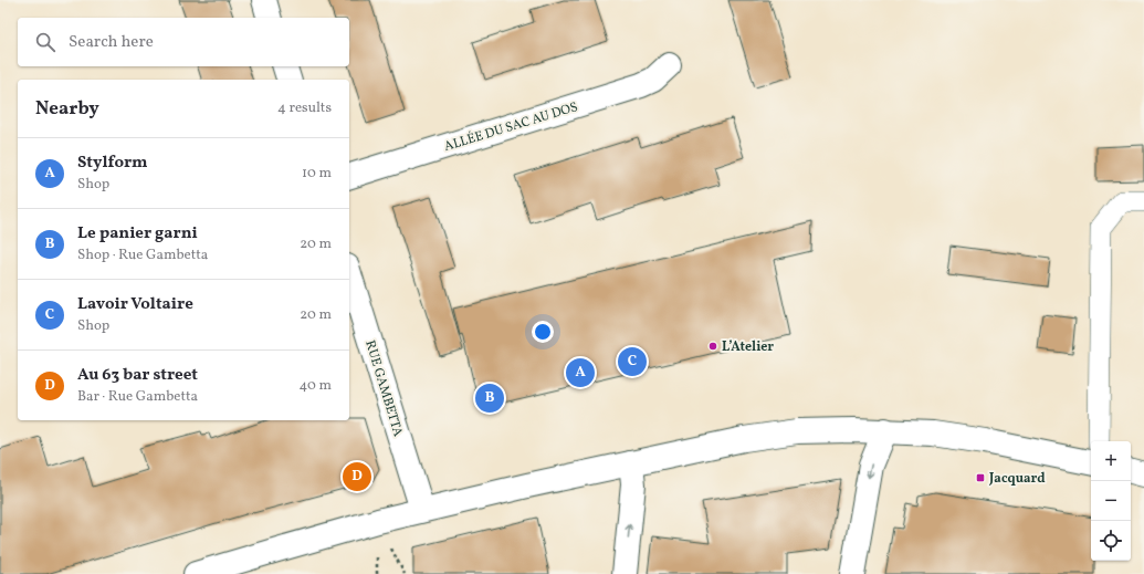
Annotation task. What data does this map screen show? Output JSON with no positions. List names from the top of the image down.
{
  "streets": {
    "street": ["ALLÉE DU SAC AU DOS", "RUE GAMBETTA"]
  },
  "places": {
    "other": ["L’Atelier"],
    "transit": ["Jacquard"]
  },
  "page": {
    "search": "Search here",
    "heading": ["Nearby", "4 results"],
    "list": [
      {
        "mark": "A",
        "name": "Stylform",
        "note": "Shop",
        "value": "10 m"
      },
      {
        "mark": "B",
        "name": "Le panier garni",
        "note": "Shop · Rue Gambetta",
        "value": "20 m"
      },
      {
        "mark": "C",
        "name": "Lavoir Voltaire",
        "note": "Shop",
        "value": "20 m"
      },
      {
        "mark": "D",
        "name": "Au 63 bar street",
        "note": "Bar · Rue Gambetta",
        "value": "40 m"
      }
    ],
    "pins": [
      "C",
      "A",
      "B",
      "D"
    ],
    "map_buttons": ["+", "−"]
  }
}
